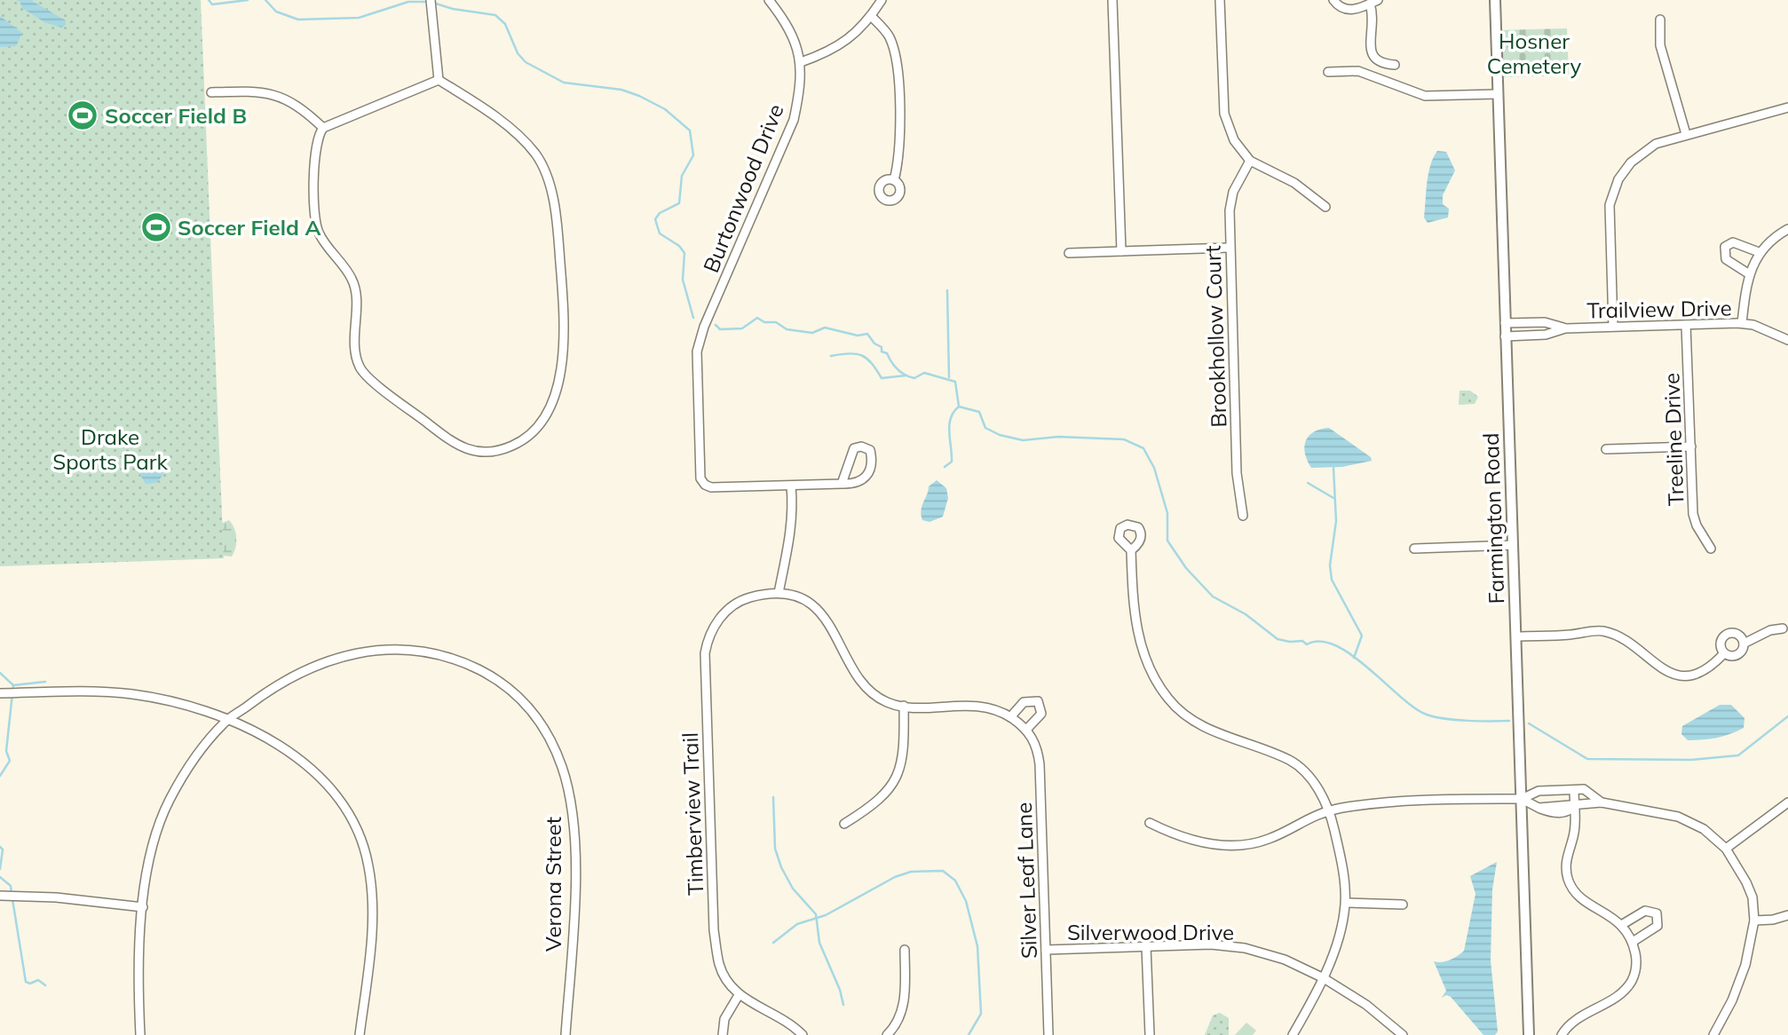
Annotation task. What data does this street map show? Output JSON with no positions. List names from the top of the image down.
{
  "streets": {
    "street": [
      "Burtonwood Drive",
      "Trailview Drive",
      "Brookhollow Court",
      "Treeline Drive",
      "Farmington Road",
      "Timberview Trail",
      "Silver Leaf Lane",
      "Verona Street",
      "Silverwood Drive"
    ]
  },
  "crossings": [
    ["Trailview Drive", "Treeline Drive"],
    ["Trailview Drive", "Farmington Road"],
    ["Timberview Trail", "Silver Leaf Lane"],
    ["Silver Leaf Lane", "Silverwood Drive"]
  ],
  "parks": ["Hosner Cemetery", "Drake Sports Park"],
  "places": {
    "sports": ["Soccer Field B", "Soccer Field A"]
  }
}
